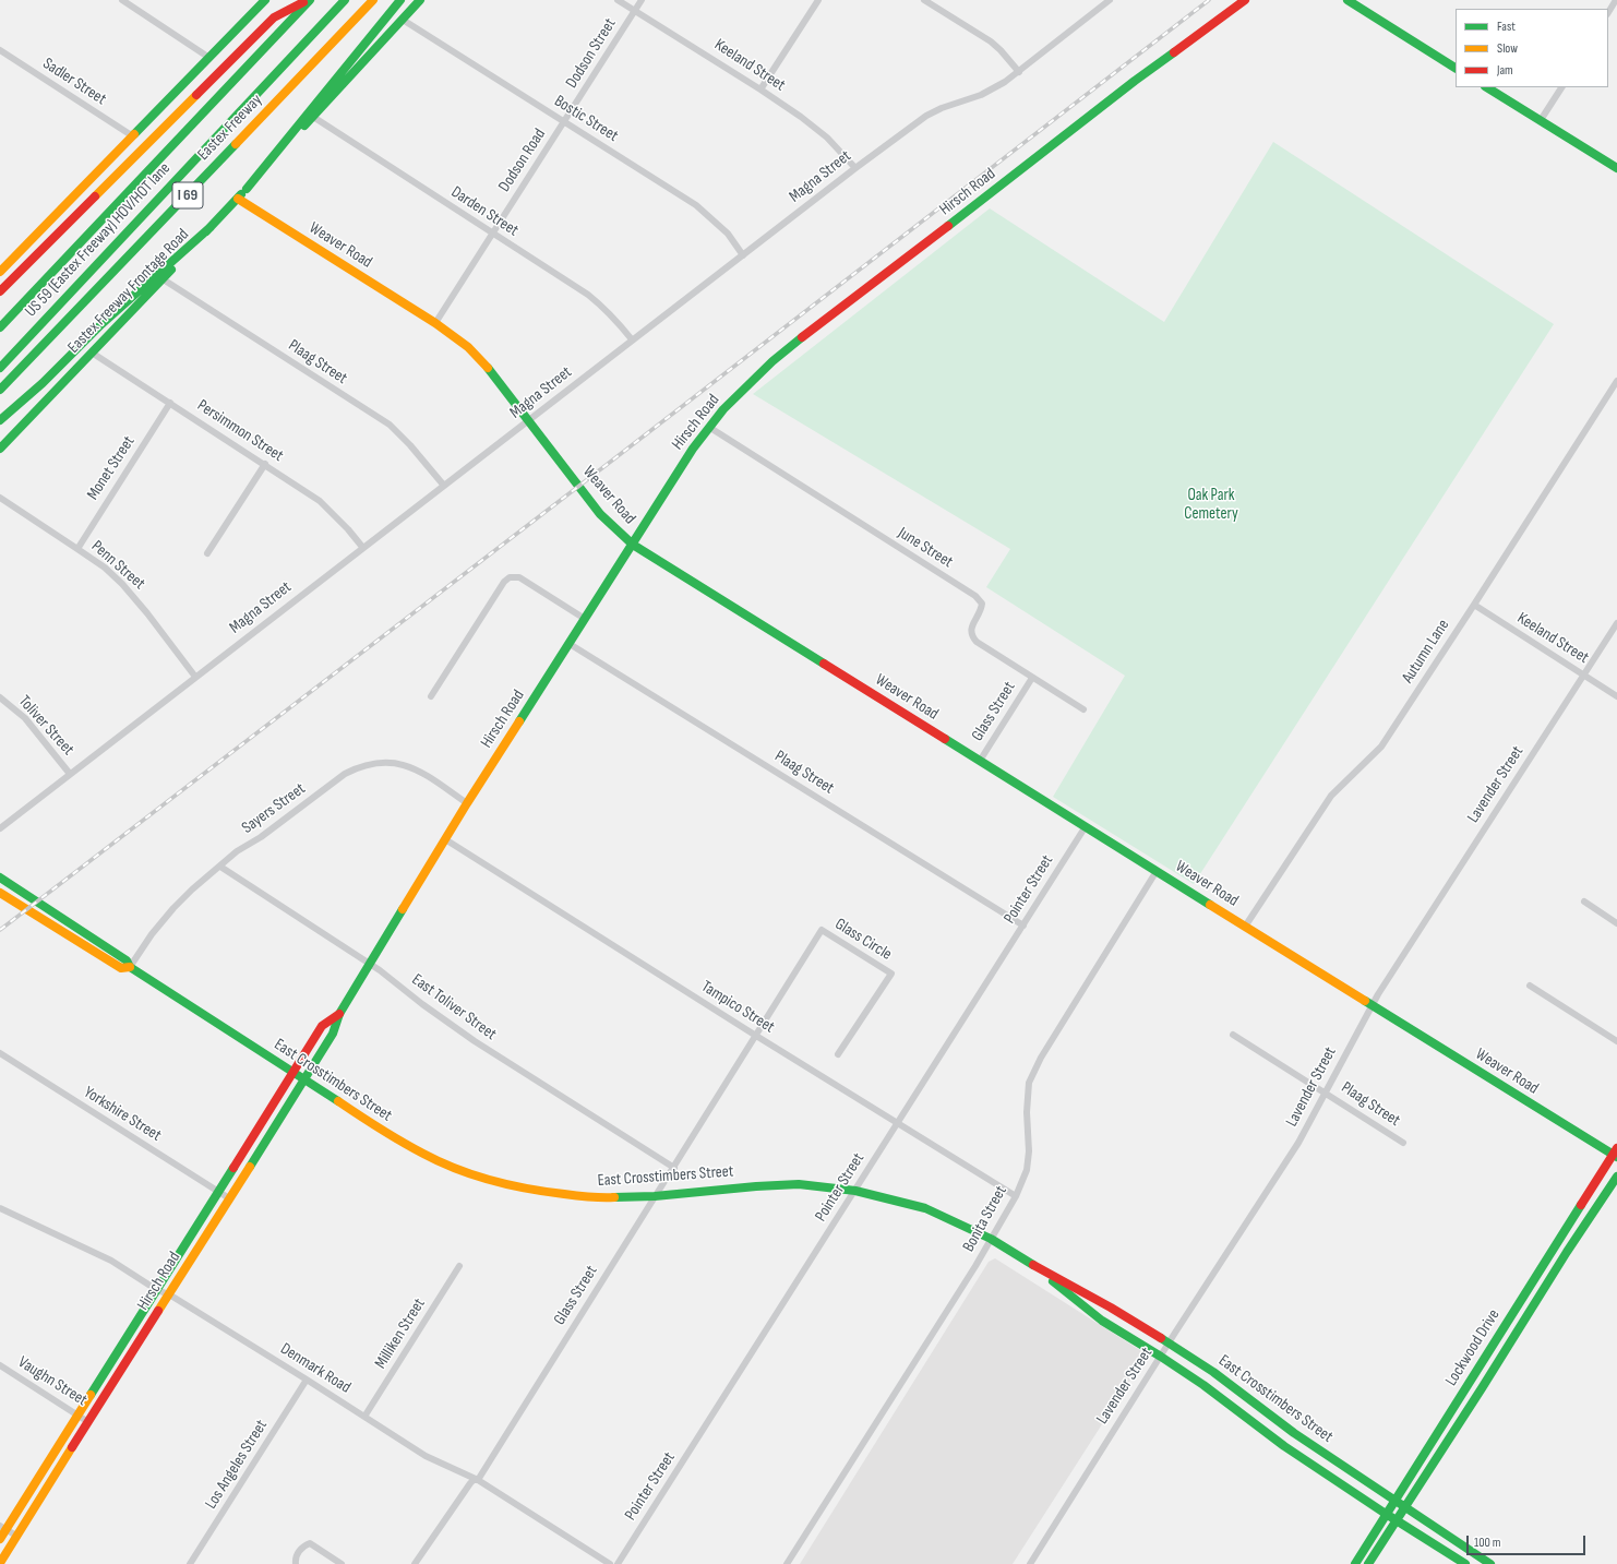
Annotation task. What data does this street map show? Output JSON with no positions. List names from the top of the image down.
{
  "streets": {
    "main road": [
      "Eastex Freeway",
      "Hirsch Road",
      "I 69",
      "US 59 (Eastex Freeway) HOV/HOT lane",
      "Weaver Road",
      "Eastex Freeway Frontage Road",
      "East Crosstimbers Street",
      "Lockwood Drive"
    ],
    "street": [
      "Dodson Street",
      "Keeland Street",
      "Sadler Street",
      "Bostic Street",
      "Dodson Road",
      "Magna Street",
      "Darden Street",
      "Plaag Street",
      "Persimmon Street",
      "Monet Street",
      "June Street",
      "Penn Street",
      "Autumn Lane",
      "Glass Street",
      "Toliver Street",
      "Lavender Street",
      "Sayers Street",
      "Pointer Street",
      "Glass Circle",
      "East Toliver Street",
      "Tampico Street",
      "Yorkshire Street",
      "Bonita Street",
      "Milliken Street",
      "Denmark Road",
      "Vaughn Street",
      "Los Angeles Street"
    ]
  },
  "crossings": [
    ["Dodson Street", "Keeland Street"],
    ["Dodson Street", "Bostic Street"],
    ["Dodson Street", "Dodson Road"],
    ["Keeland Street", "Magna Street"],
    ["Keeland Street", "Autumn Lane"],
    ["Keeland Street", "Lavender Street"],
    ["Bostic Street", "Dodson Road"],
    ["Bostic Street", "Magna Street"],
    ["Bostic Street", "Eastex Freeway Frontage Road"],
    ["Dodson Road", "Darden Street"],
    ["Dodson Road", "Weaver Road"],
    ["Magna Street", "Darden Street"],
    ["Magna Street", "Weaver Road"],
    ["Magna Street", "Plaag Street"],
    ["Magna Street", "Persimmon Street"],
    ["Magna Street", "Penn Street"],
    ["Magna Street", "Toliver Street"],
    ["Hirsch Road", "Weaver Road"],
    ["Hirsch Road", "Plaag Street"],
    ["Hirsch Road", "June Street"],
    ["Hirsch Road", "Sayers Street"],
    ["Hirsch Road", "East Toliver Street"],
    ["Hirsch Road", "Tampico Street"],
    ["Hirsch Road", "East Crosstimbers Street"],
    ["Hirsch Road", "Yorkshire Street"],
    ["Hirsch Road", "Denmark Road"],
    ["Hirsch Road", "Vaughn Street"],
    ["Darden Street", "Eastex Freeway Frontage Road"],
    ["Weaver Road", "Eastex Freeway Frontage Road"],
    ["Weaver Road", "Autumn Lane"],
    ["Weaver Road", "Glass Street"],
    ["Weaver Road", "Lavender Street"],
    ["Weaver Road", "Pointer Street"],
    ["Weaver Road", "Bonita Street"],
    ["Weaver Road", "Lockwood Drive"],
    ["Eastex Freeway Frontage Road", "Plaag Street"],
    ["Eastex Freeway Frontage Road", "Persimmon Street"],
    ["Plaag Street", "Lavender Street"],
    ["Plaag Street", "Pointer Street"],
    ["Persimmon Street", "Monet Street"],
    ["Monet Street", "Penn Street"],
    ["June Street", "Glass Street"],
    ["Glass Street", "Glass Circle"],
    ["Glass Street", "East Toliver Street"],
    ["Glass Street", "Tampico Street"],
    ["Glass Street", "East Crosstimbers Street"],
    ["Glass Street", "Denmark Road"],
    ["Lavender Street", "East Crosstimbers Street"],
    ["Sayers Street", "East Toliver Street"],
    ["Sayers Street", "East Crosstimbers Street"],
    ["Pointer Street", "Tampico Street"],
    ["Pointer Street", "East Crosstimbers Street"],
    ["Glass Circle", "Tampico Street"],
    ["Tampico Street", "Bonita Street"],
    ["East Crosstimbers Street", "Bonita Street"],
    ["East Crosstimbers Street", "Lockwood Drive"],
    ["Milliken Street", "Denmark Road"],
    ["Denmark Road", "Los Angeles Street"]
  ],
  "parks": ["Oak Park Cemetery"],
  "legend": ["Fast", "Slow", "Jam"],
  "scale_bar": "100 m"
}
